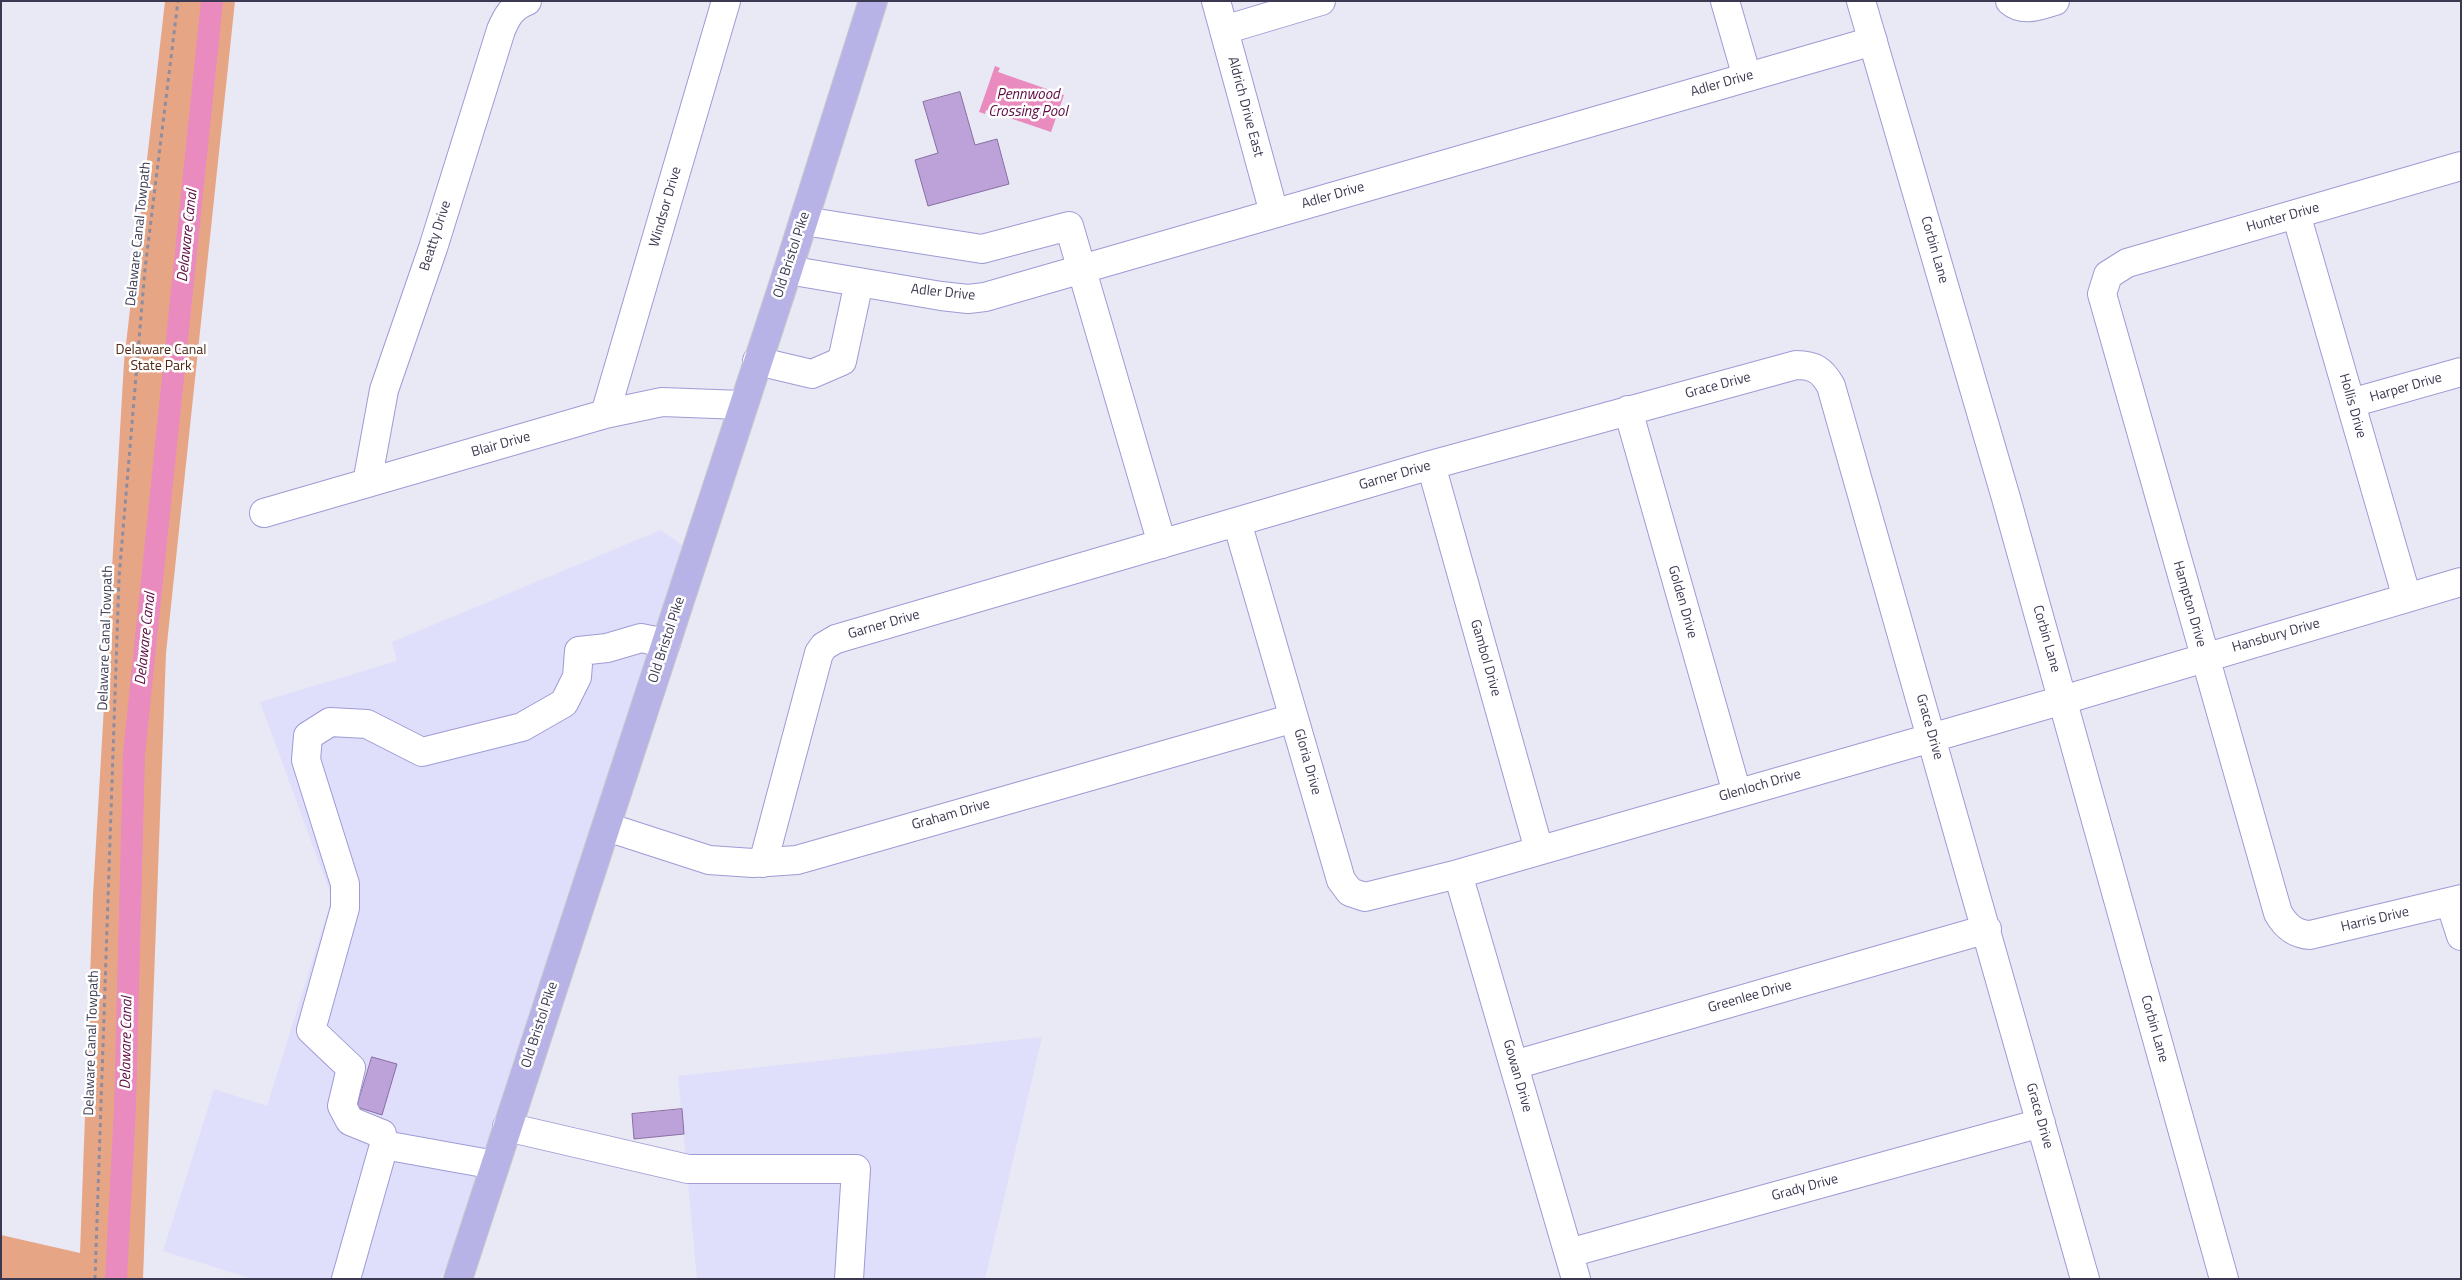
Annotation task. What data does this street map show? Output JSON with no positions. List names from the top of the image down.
{
  "streets": {
    "main road": ["Old Bristol Pike"],
    "street": [
      "Adler Drive",
      "Aldrich Drive East",
      "Windsor Drive",
      "Hunter Drive",
      "Beatty Drive",
      "Corbin Lane",
      "Grace Drive",
      "Harper Drive",
      "Hollis Drive",
      "Blair Drive",
      "Garner Drive",
      "Golden Drive",
      "Hampton Drive",
      "Hansbury Drive",
      "Gambol Drive",
      "Gloria Drive",
      "Glenloch Drive",
      "Graham Drive",
      "Harris Drive",
      "Greenlee Drive",
      "Gowan Drive",
      "Grady Drive"
    ],
    "path": ["Delaware Canal Towpath"]
  },
  "crossings": [
    ["Adler Drive", "Aldrich Drive East"],
    ["Adler Drive", "Corbin Lane"],
    ["Adler Drive", "Old Bristol Pike"],
    ["Windsor Drive", "Blair Drive"],
    ["Hunter Drive", "Hollis Drive"],
    ["Hunter Drive", "Hampton Drive"],
    ["Beatty Drive", "Blair Drive"],
    ["Corbin Lane", "Hansbury Drive"],
    ["Corbin Lane", "Glenloch Drive"],
    ["Old Bristol Pike", "Blair Drive"],
    ["Old Bristol Pike", "Graham Drive"],
    ["Grace Drive", "Garner Drive"],
    ["Grace Drive", "Golden Drive"],
    ["Grace Drive", "Glenloch Drive"],
    ["Grace Drive", "Greenlee Drive"],
    ["Grace Drive", "Grady Drive"],
    ["Harper Drive", "Hollis Drive"],
    ["Hollis Drive", "Hansbury Drive"],
    ["Garner Drive", "Golden Drive"],
    ["Garner Drive", "Gambol Drive"],
    ["Garner Drive", "Gloria Drive"],
    ["Garner Drive", "Graham Drive"],
    ["Golden Drive", "Glenloch Drive"],
    ["Hampton Drive", "Hansbury Drive"],
    ["Hampton Drive", "Harris Drive"],
    ["Hansbury Drive", "Glenloch Drive"],
    ["Gambol Drive", "Glenloch Drive"],
    ["Gloria Drive", "Glenloch Drive"],
    ["Gloria Drive", "Graham Drive"],
    ["Gloria Drive", "Gowan Drive"],
    ["Glenloch Drive", "Gowan Drive"],
    ["Greenlee Drive", "Gowan Drive"],
    ["Gowan Drive", "Grady Drive"]
  ],
  "water": ["Pennwood Crossing Pool", "Delaware Canal"],
  "parks": ["Delaware Canal State Park"]
}
